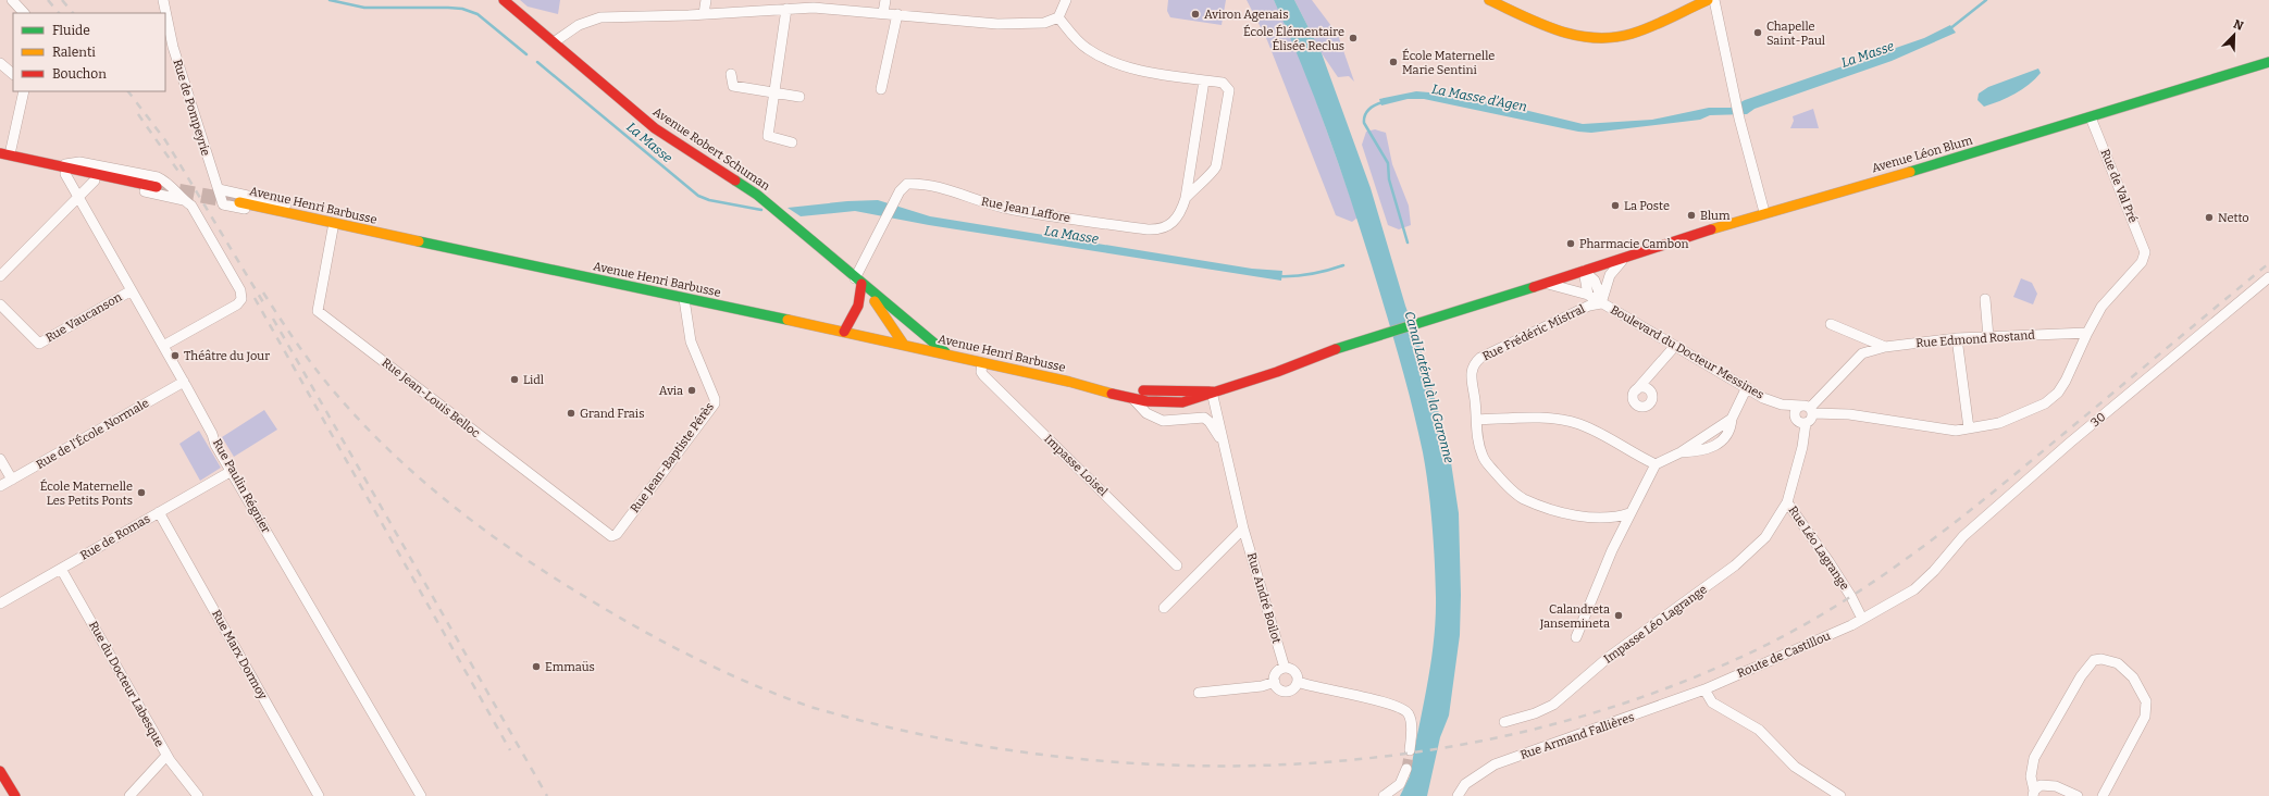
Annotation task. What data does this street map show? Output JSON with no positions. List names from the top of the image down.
{
  "streets": {
    "main road": ["Avenue Robert Schuman", "Avenue Léon Blum", "Avenue Henri Barbusse"],
    "street": [
      "Rue de Pompeyrie",
      "Rue de Val Pré",
      "Rue Jean Laffore",
      "Rue Vaucanson",
      "Rue Frédéric Mistral",
      "Rue Edmond Rostand",
      "Boulevard du Docteur Messines",
      "Rue Jean-Louis Belloc",
      "30",
      "Rue de l'École Normale",
      "Rue Jean-Baptiste Pérès",
      "Impasse Loisel",
      "Rue Paulin Régnier",
      "Rue de Romas",
      "Rue Léo Lagrange",
      "Rue André Boilot",
      "Impasse Léo Lagrange",
      "Rue Marx Dormoy",
      "Route de Castillou",
      "Rue du Docteur Labesque",
      "Rue Armand Fallières"
    ]
  },
  "crossings": [
    ["Rue de Pompeyrie", "Rue Jean-Louis Belloc"],
    ["Avenue Robert Schuman", "Avenue Henri Barbusse"],
    ["Avenue Robert Schuman", "Rue Jean Laffore"],
    ["Avenue Léon Blum", "Rue de Val Pré"],
    ["Avenue Léon Blum", "Avenue Henri Barbusse"],
    ["Avenue Léon Blum", "Boulevard du Docteur Messines"],
    ["Rue de Val Pré", "Boulevard du Docteur Messines"],
    ["Avenue Henri Barbusse", "Rue Jean-Baptiste Pérès"],
    ["Avenue Henri Barbusse", "Impasse Loisel"],
    ["Avenue Henri Barbusse", "Rue André Boilot"],
    ["Rue Vaucanson", "Rue Paulin Régnier"],
    ["Rue Frédéric Mistral", "Boulevard du Docteur Messines"],
    ["Rue Edmond Rostand", "Boulevard du Docteur Messines"],
    ["Boulevard du Docteur Messines", "Rue Léo Lagrange"],
    ["Rue Jean-Louis Belloc", "Rue Jean-Baptiste Pérès"],
    ["30", "Rue Léo Lagrange"],
    ["30", "Route de Castillou"],
    ["Rue de l'École Normale", "Rue Paulin Régnier"],
    ["Rue Paulin Régnier", "Rue de Romas"],
    ["Rue de Romas", "Rue Marx Dormoy"],
    ["Rue de Romas", "Rue du Docteur Labesque"],
    ["Rue Léo Lagrange", "Impasse Léo Lagrange"],
    ["Rue Léo Lagrange", "Route de Castillou"],
    ["Route de Castillou", "Rue Armand Fallières"]
  ],
  "water": ["La Masse", "La Masse d'Agen", "Canal Latéral à la Garonne"],
  "places": [
    "Aviron Agenais",
    "Chapelle Saint-Paul",
    "École Élémentaire Élisée Reclus",
    "École Maternelle Marie Sentini",
    "La Poste",
    "Blum",
    "Netto",
    "Pharmacie Cambon",
    "Théâtre du Jour",
    "Lidl",
    "Avia",
    "Grand Frais",
    "École Maternelle Les Petits Ponts",
    "Calandreta Jansemineta",
    "Emmaüs"
  ],
  "legend": ["Fluide", "Ralenti", "Bouchon"],
  "north": "top right"
}
